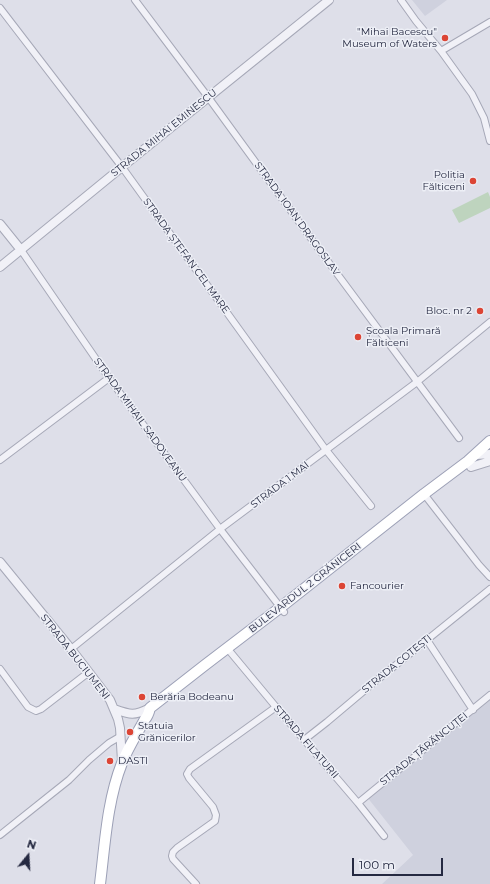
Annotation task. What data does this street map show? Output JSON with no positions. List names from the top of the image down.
{
  "streets": {
    "main road": ["BULEVARDUL 2 GRĂNICERI"],
    "street": [
      "STRADA MIHAI EMINESCU",
      "STRADA IOAN DRAGOSLAV",
      "STRADA ȘTEFAN CEL MARE",
      "STRADA MIHAIL SADOVEANU",
      "STRADA 1 MAI",
      "STRADA BUCIUMENI",
      "STRADA COTEȘTI",
      "STRADA FILATURII",
      "STRADA ȚĂRĂNCUȚEI"
    ]
  },
  "crossings": [
    ["STRADA MIHAI EMINESCU", "STRADA IOAN DRAGOSLAV"],
    ["STRADA MIHAI EMINESCU", "STRADA ȘTEFAN CEL MARE"],
    ["STRADA MIHAI EMINESCU", "STRADA MIHAIL SADOVEANU"],
    ["STRADA IOAN DRAGOSLAV", "STRADA 1 MAI"],
    ["STRADA ȘTEFAN CEL MARE", "STRADA 1 MAI"],
    ["STRADA MIHAIL SADOVEANU", "STRADA 1 MAI"],
    ["STRADA MIHAIL SADOVEANU", "BULEVARDUL 2 GRĂNICERI"],
    ["STRADA 1 MAI", "STRADA BUCIUMENI"],
    ["BULEVARDUL 2 GRĂNICERI", "STRADA BUCIUMENI"],
    ["BULEVARDUL 2 GRĂNICERI", "STRADA FILATURII"],
    ["STRADA COTEȘTI", "STRADA FILATURII"],
    ["STRADA FILATURII", "STRADA ȚĂRĂNCUȚEI"]
  ],
  "places": [
    "\"Mihai Bacescu\" Museum of Waters",
    "Poliția Fălticeni",
    "Bloc. nr 2",
    "Școala Primară Fălticeni",
    "Fancourier",
    "Berăria Bodeanu",
    "Statuia Grănicerilor",
    "DASTI"
  ],
  "scale_bar": "100 m",
  "north": "top"
}
